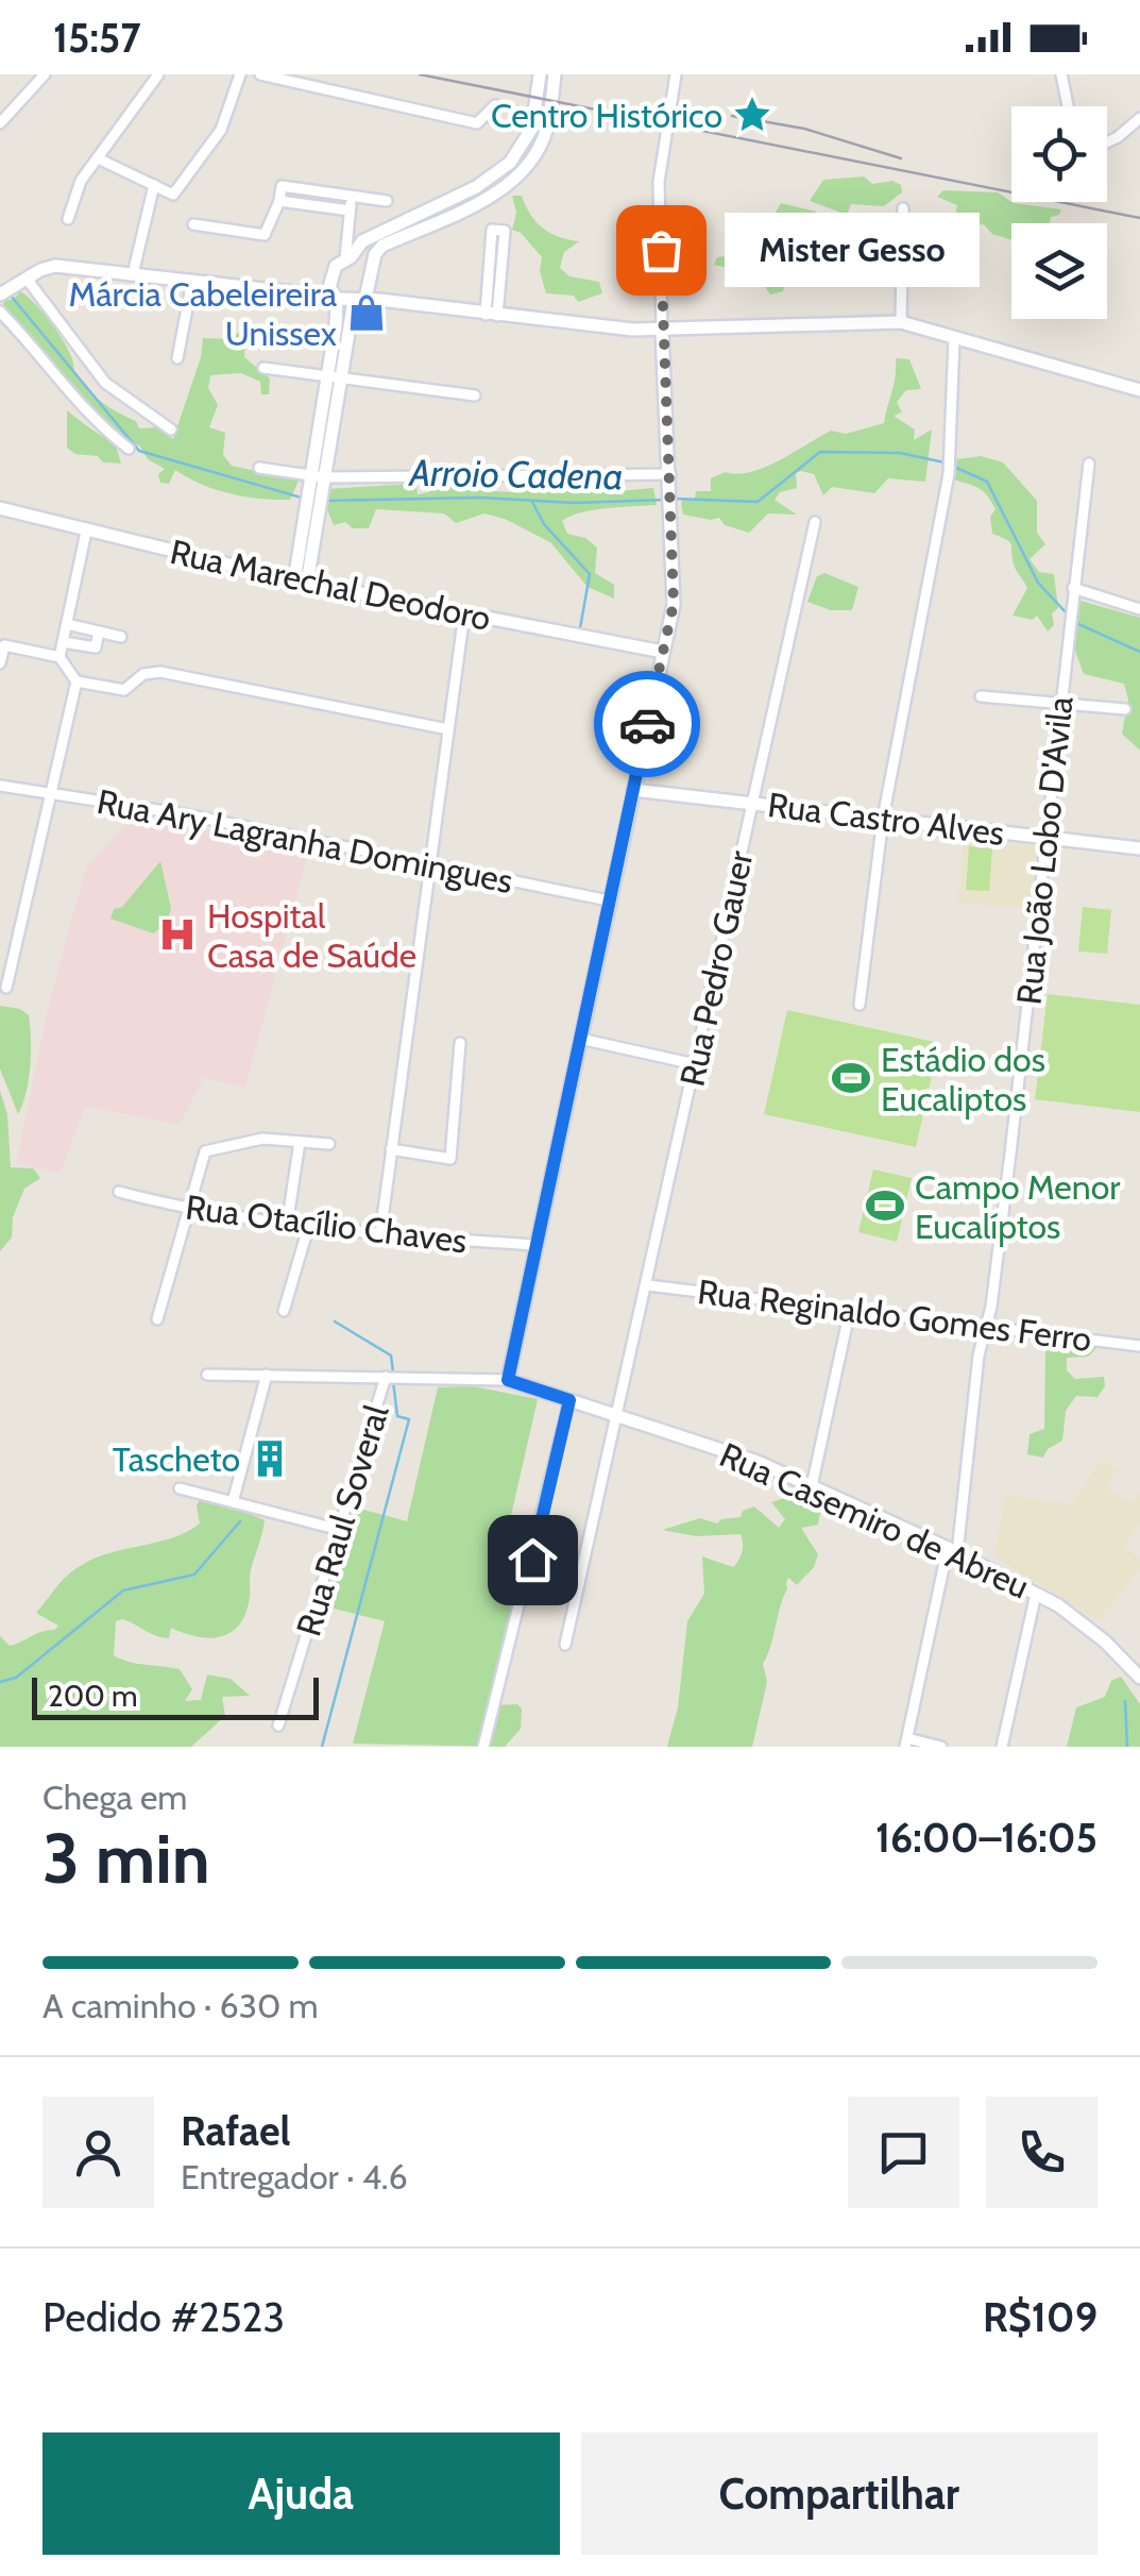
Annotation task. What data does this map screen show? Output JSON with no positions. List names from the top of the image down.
{
  "streets": {
    "street": [
      "Rua Marechal Deodoro",
      "Rua Castro Alves",
      "Rua Ary Lagranha Domingues",
      "Rua João Lobo D'Avila",
      "Rua Pedro Gauer",
      "Rua Otacílio Chaves",
      "Rua Reginaldo Gomes Ferro",
      "Rua Raul Soveral",
      "Rua Casemiro de Abreu"
    ]
  },
  "crossings": [
    ["Rua Castro Alves", "Rua João Lobo D'Avila"],
    ["Rua Castro Alves", "Rua Pedro Gauer"],
    ["Rua João Lobo D'Avila", "Rua Reginaldo Gomes Ferro"],
    ["Rua João Lobo D'Avila", "Rua Casemiro de Abreu"],
    ["Rua Pedro Gauer", "Rua Reginaldo Gomes Ferro"],
    ["Rua Pedro Gauer", "Rua Casemiro de Abreu"],
    ["Rua Raul Soveral", "Rua Casemiro de Abreu"]
  ],
  "water": ["Arroio Cadena"],
  "places": {
    "place": ["Centro Histórico"],
    "other": ["Mister Gesso"],
    "shop": ["Márcia Cabeleireira Unissex"],
    "hospital": ["Hospital Casa de Saúde"],
    "sports": ["Estádio dos Eucaliptos", "Campo Menor Eucalíptos"],
    "building": ["Tascheto"]
  },
  "scale_bar": "200 m",
  "page": {
    "status": "15:57",
    "bubble": "Mister Gesso",
    "scale": "200 m",
    "heading": ["3 min", "Chega em", "16:00–16:05"],
    "panel": [
      "Rafael",
      "Entregador · 4.6",
      "Pedido #2523",
      "R$109"
    ],
    "bar": "A caminho · 630 m",
    "buttons": ["Ajuda", "Compartilhar"]
  }
}
